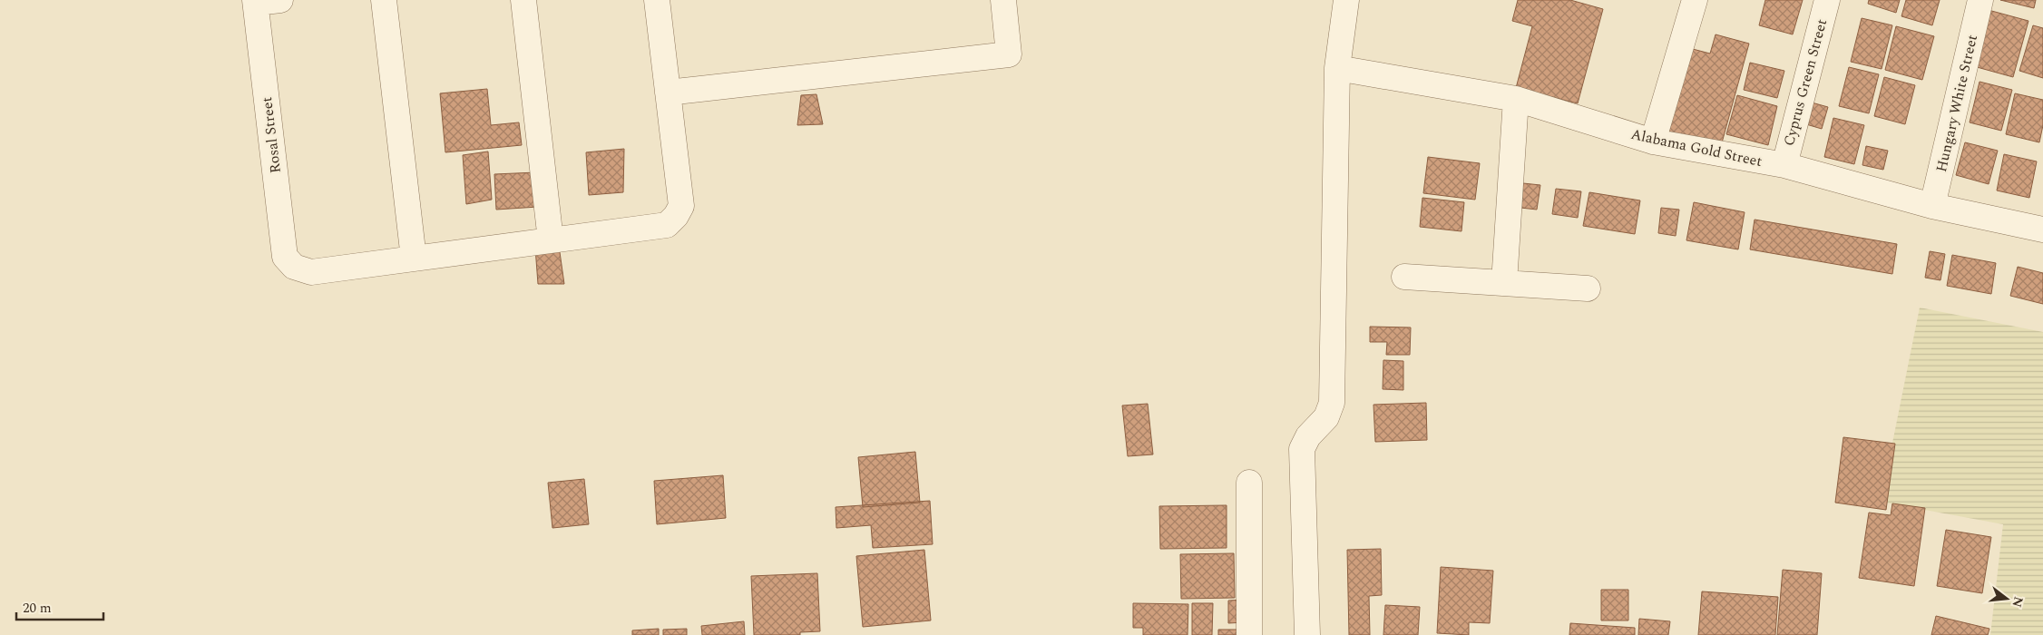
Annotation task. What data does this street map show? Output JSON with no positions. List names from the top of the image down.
{
  "streets": {
    "street": [
      "Cyprus Green Street",
      "Hungary White Street",
      "Rosal Street",
      "Alabama Gold Street"
    ]
  },
  "crossings": [
    ["Cyprus Green Street", "Alabama Gold Street"],
    ["Hungary White Street", "Alabama Gold Street"]
  ],
  "scale_bar": "20 m",
  "north": "right"
}
